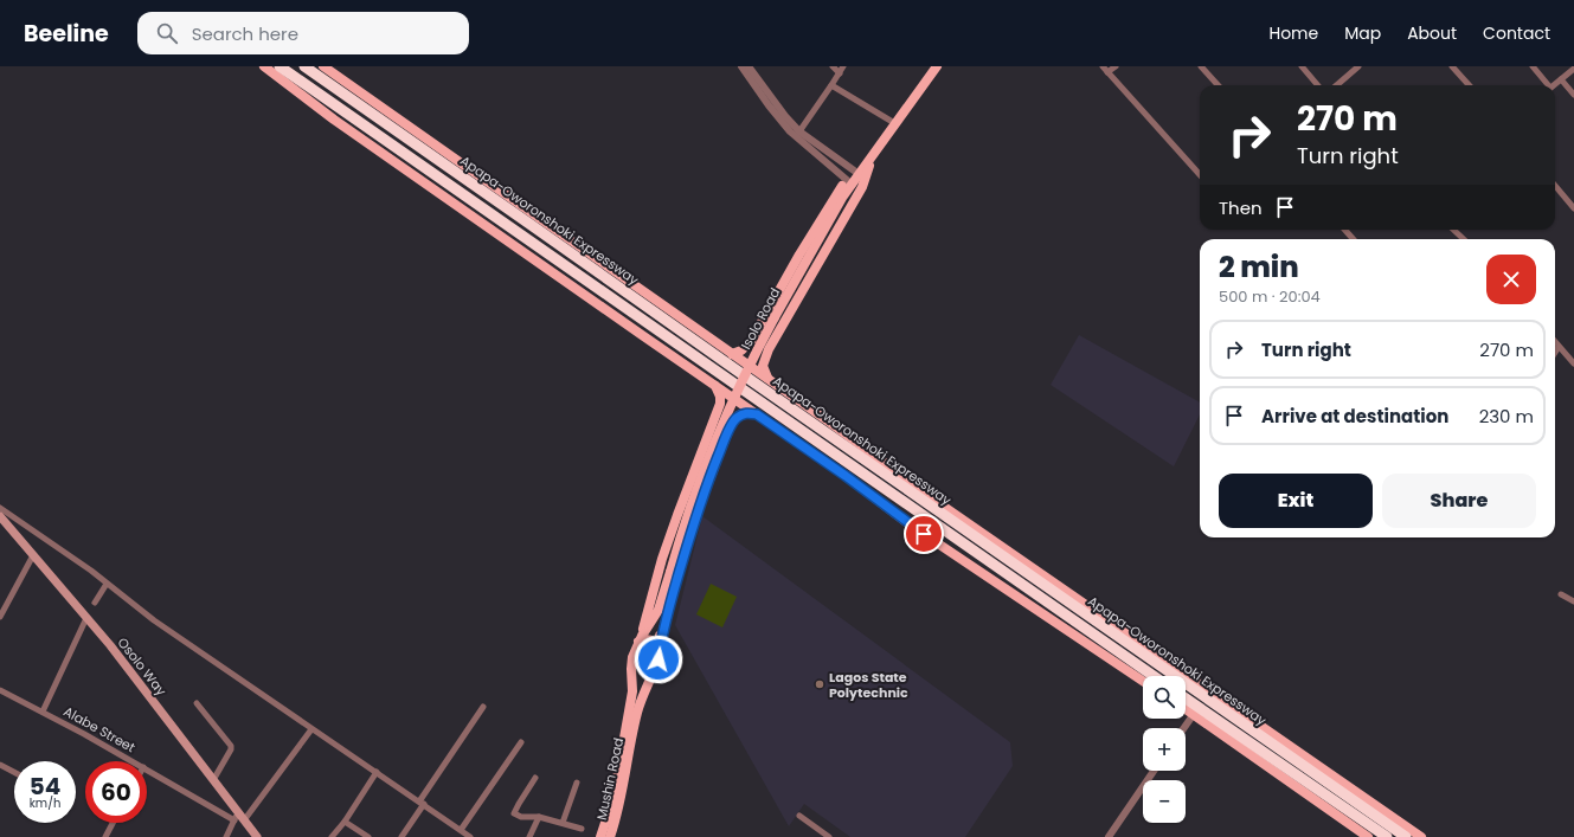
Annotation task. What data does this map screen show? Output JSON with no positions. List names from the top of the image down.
{
  "streets": {
    "highway": ["Apapa-Oworonshoki Expressway"],
    "main road": ["Isolo Road", "Osolo Way", "Mushin Road"],
    "street": ["Alabe Street"]
  },
  "crossings": [
    ["Osolo Way", "Alabe Street"]
  ],
  "places": ["Lagos State Polytechnic"],
  "page": {
    "header": "Beeline",
    "search": "Search here",
    "nav": [
      "Home",
      "Map",
      "About",
      "Contact"
    ],
    "turn": ["270 m", "Turn right"],
    "then": "Then",
    "heading": ["2 min", "500 m · 20:04"],
    "list": [
      {
        "name": "Turn right",
        "value": "270 m"
      },
      {
        "name": "Arrive at destination",
        "value": "230 m"
      }
    ],
    "buttons": ["Exit", "Share"],
    "map_buttons": ["+", "−"],
    "speed": "54 km/h",
    "limit": "60"
  }
}
